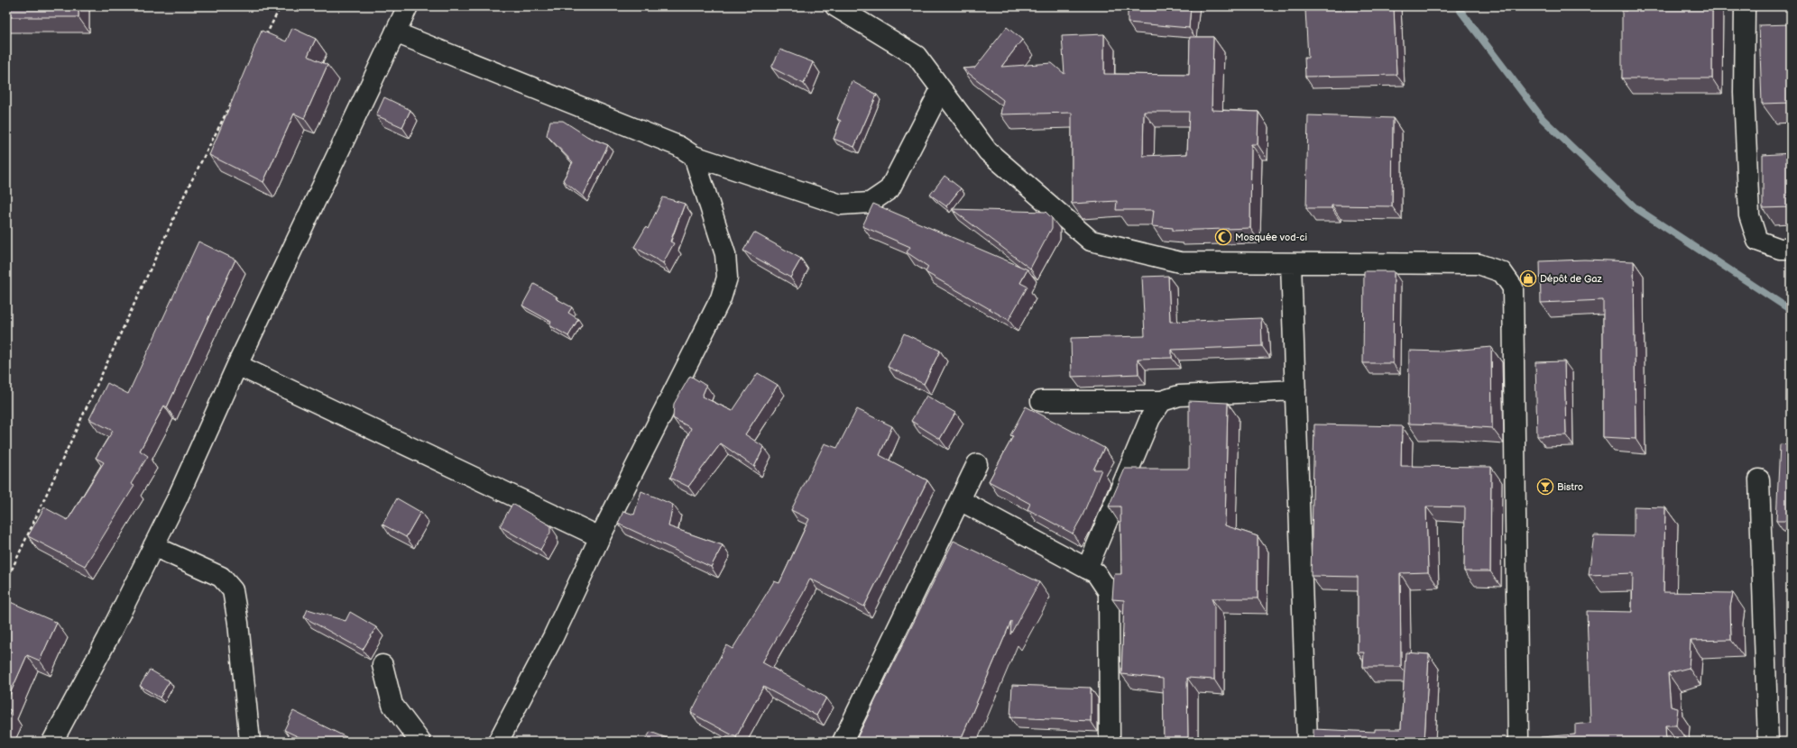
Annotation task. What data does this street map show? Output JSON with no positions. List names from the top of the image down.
{
  "places": {
    "mosque": ["Mosquée vod-ci"],
    "shop": ["Dépôt de Gaz"],
    "bar": ["Bistro"]
  }
}
